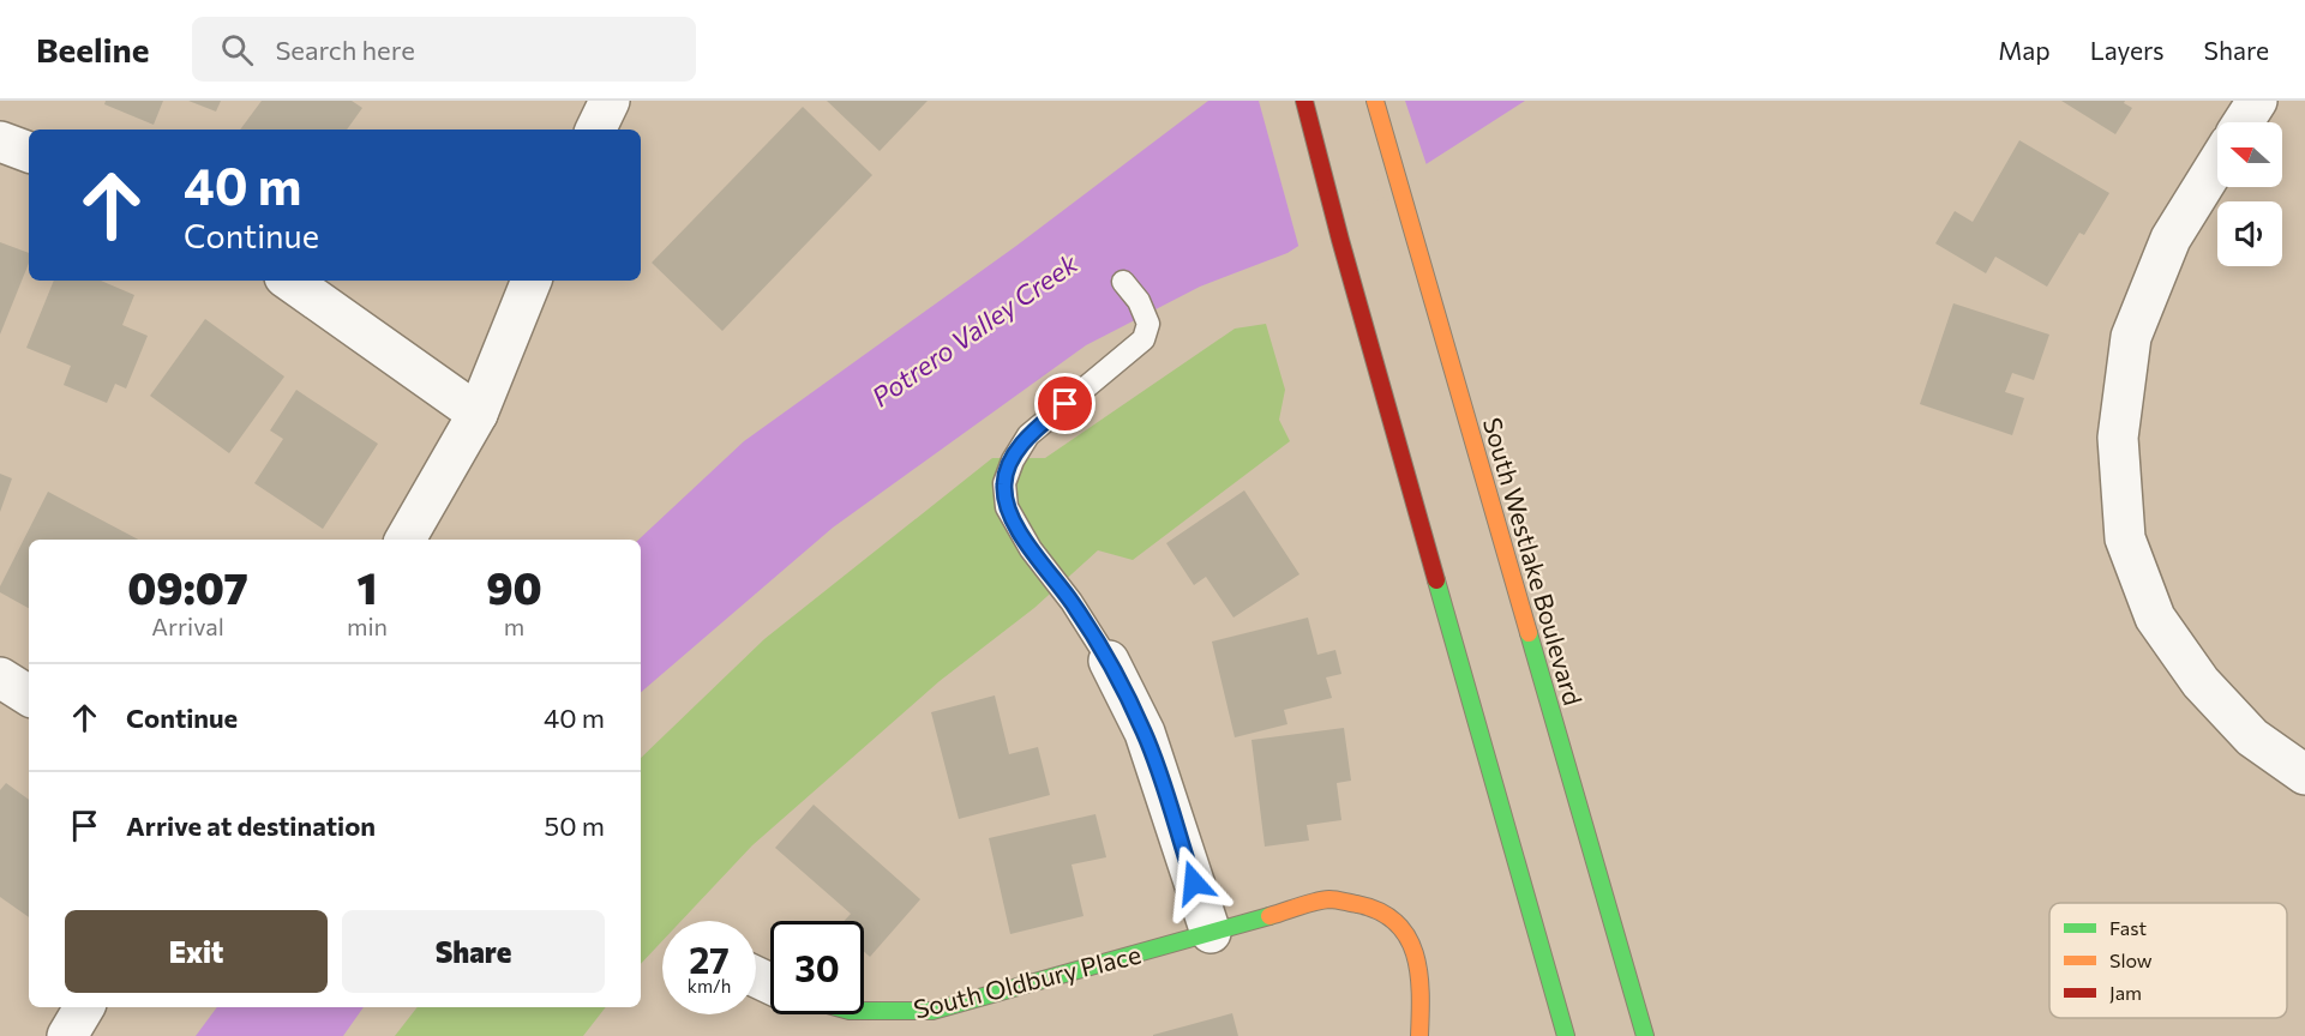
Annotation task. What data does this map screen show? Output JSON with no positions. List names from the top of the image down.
{
  "streets": {
    "main road": ["South Westlake Boulevard", "South Oldbury Place"]
  },
  "water": ["Potrero Valley Creek"],
  "legend": ["Fast", "Slow", "Jam"],
  "north": "left",
  "page": {
    "header": "Beeline",
    "search": "Search here",
    "nav": ["Map", "Layers", "Share"],
    "turn": ["40 m", "Continue"],
    "eta": [
      "09:07",
      "Arrival",
      "1",
      "min",
      "90",
      "m"
    ],
    "list": [
      {
        "name": "Continue",
        "value": "40 m"
      },
      {
        "name": "Arrive at destination",
        "value": "50 m"
      }
    ],
    "buttons": ["Exit", "Share"],
    "speed": "27 km/h",
    "limit": "30"
  }
}
